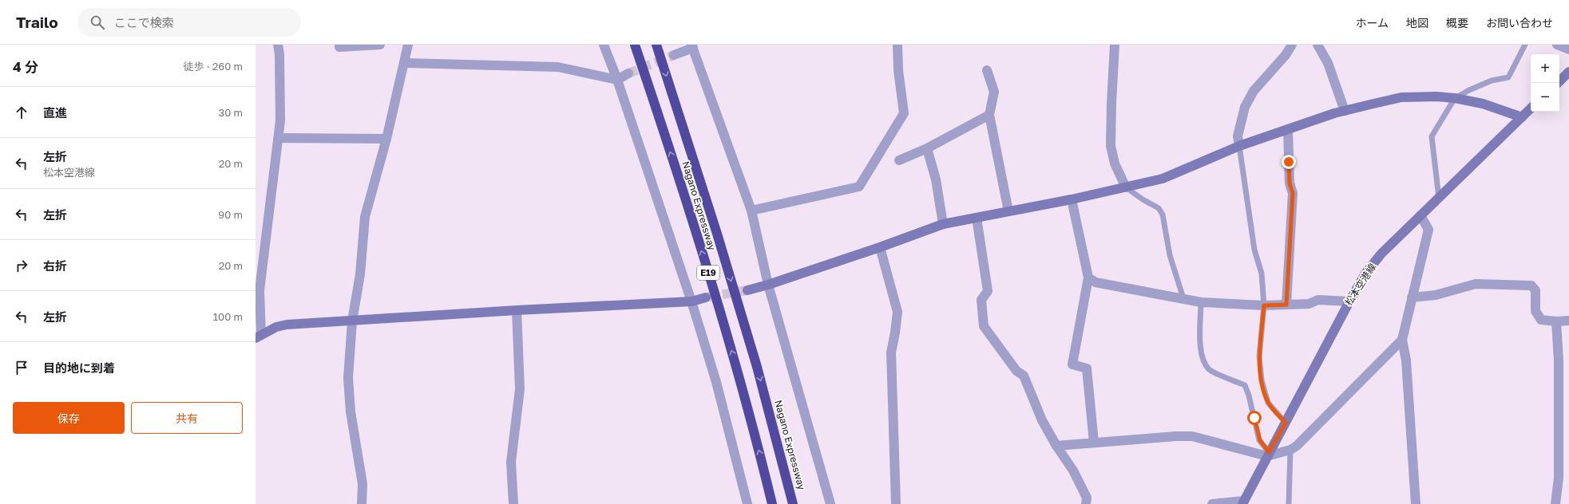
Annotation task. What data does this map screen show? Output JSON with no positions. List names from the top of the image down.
{
  "streets": {
    "highway": ["Nagano Expressway", "E19"],
    "street": ["松本空港線"]
  },
  "page": {
    "header": "Trailo",
    "search": "ここで検索",
    "nav": [
      "ホーム",
      "地図",
      "概要",
      "お問い合わせ"
    ],
    "heading": ["4 分", "徒歩 · 260 m"],
    "map_buttons": ["+", "−"],
    "list": [
      ["直進", "30 m"],
      ["左折", "松本空港線", "20 m"],
      ["左折", "90 m"],
      ["右折", "20 m"],
      ["左折", "100 m"],
      "目的地に到着"
    ],
    "buttons": ["保存", "共有"]
  }
}
